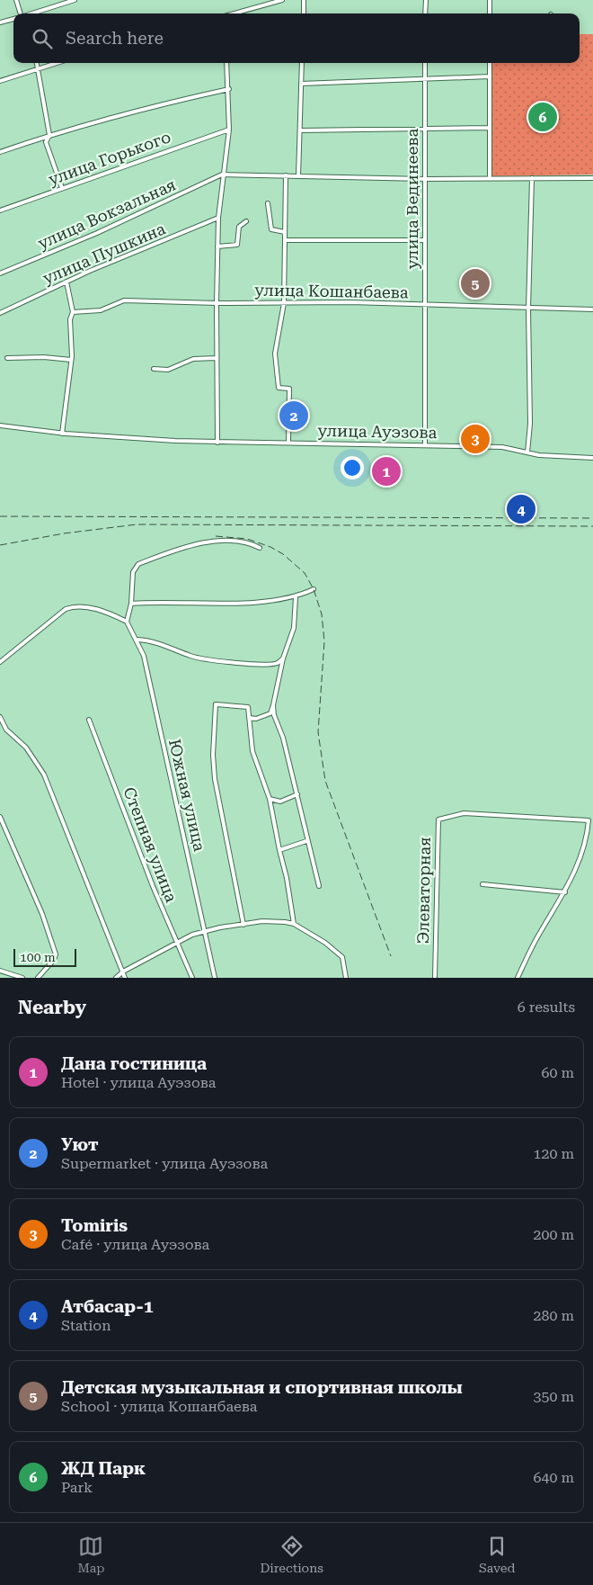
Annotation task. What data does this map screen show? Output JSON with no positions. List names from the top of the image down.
{
  "streets": {
    "street": [
      "улица Горького",
      "улица Вединеева",
      "улица Вокзальная",
      "улица Пушкина",
      "улица Кошанбаева",
      "улица Ауэзова",
      "Южная улица",
      "Степная улица",
      "Элеваторная"
    ]
  },
  "crossings": [
    ["улица Вединеева", "улица Кошанбаева"],
    ["улица Вединеева", "улица Ауэзова"]
  ],
  "scale_bar": "100 m",
  "page": {
    "search": "Search here",
    "pins": [
      "6",
      "5",
      "2",
      "3",
      "1",
      "4"
    ],
    "scale": "100 m",
    "heading": ["Nearby", "6 results"],
    "list": [
      {
        "mark": "1",
        "name": "Дана гостиница",
        "note": "Hotel · улица Ауэзова",
        "value": "60 m"
      },
      {
        "mark": "2",
        "name": "Уют",
        "note": "Supermarket · улица Ауэзова",
        "value": "120 m"
      },
      {
        "mark": "3",
        "name": "Tomiris",
        "note": "Café · улица Ауэзова",
        "value": "200 m"
      },
      {
        "mark": "4",
        "name": "Атбасар-1",
        "note": "Station",
        "value": "280 m"
      },
      {
        "mark": "5",
        "name": "Детская музыкальная и спортивная школы",
        "note": "School · улица Кошанбаева",
        "value": "350 m"
      },
      {
        "mark": "6",
        "name": "ЖД Парк",
        "note": "Park",
        "value": "640 m"
      }
    ],
    "nav": ["Map", "Directions", "Saved"]
  }
}
